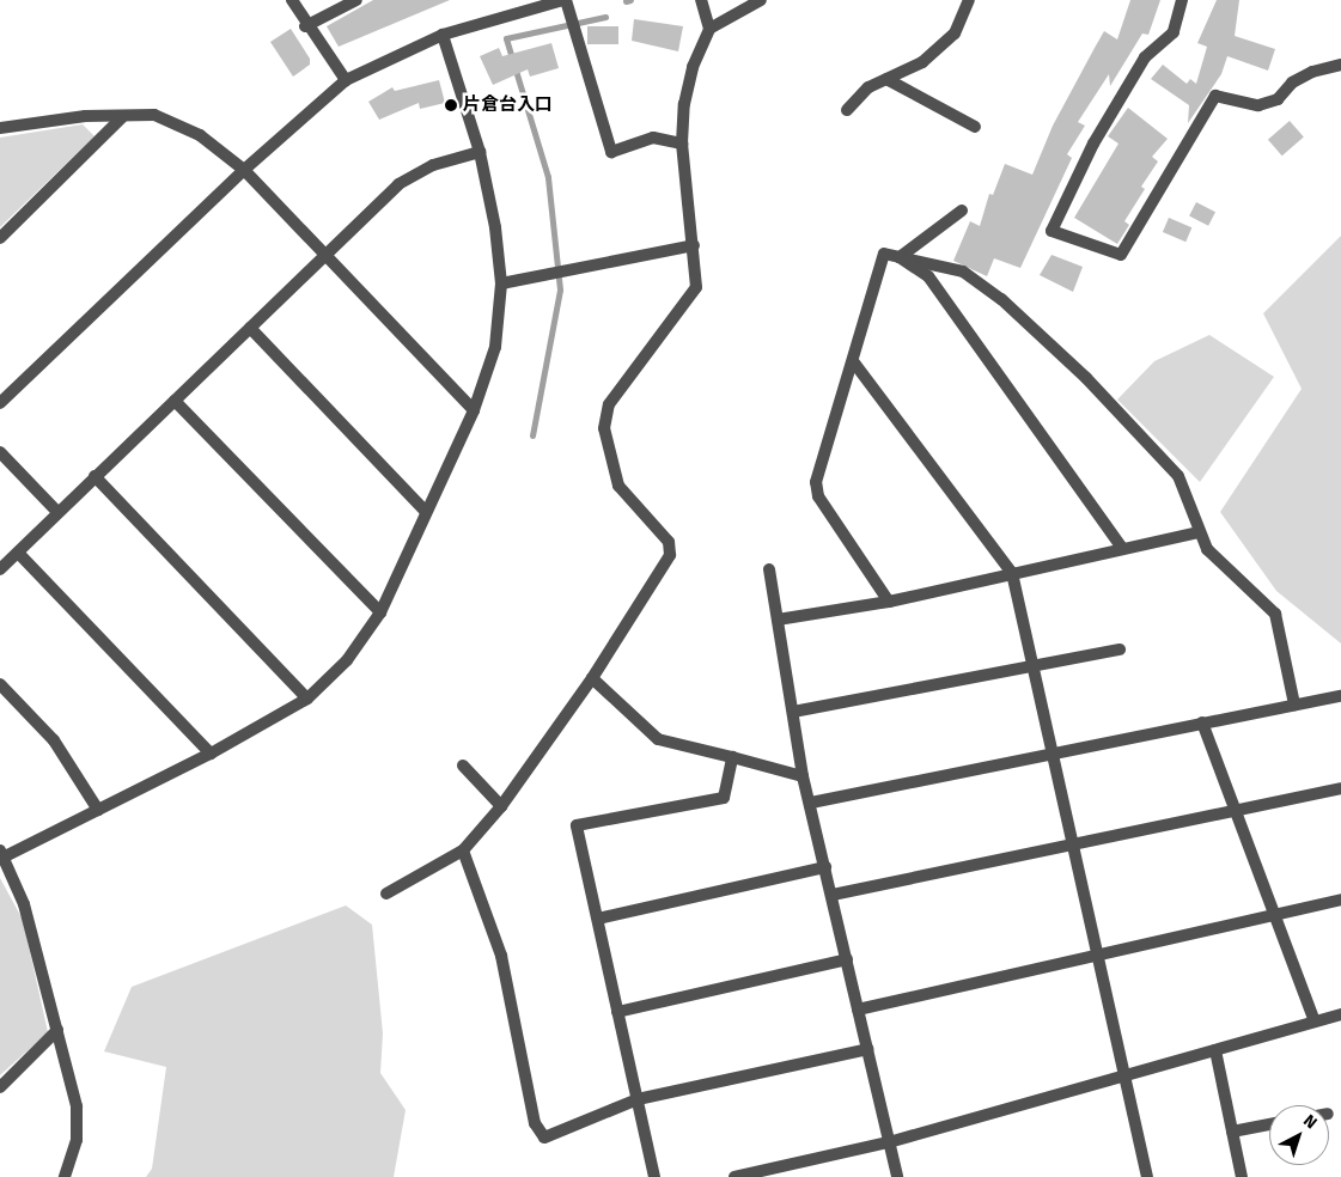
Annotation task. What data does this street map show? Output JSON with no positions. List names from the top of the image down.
{
  "places": ["片倉台入口"],
  "north": "top right"
}
